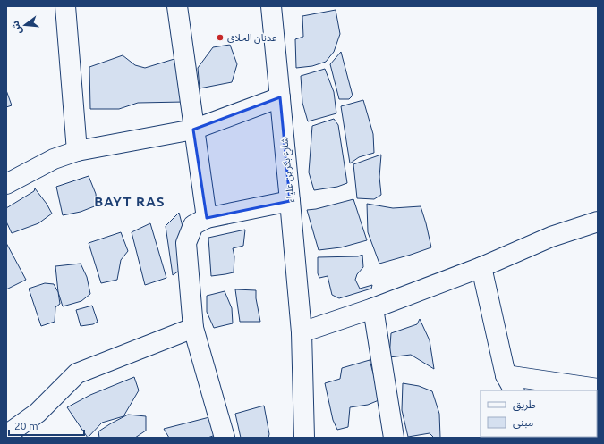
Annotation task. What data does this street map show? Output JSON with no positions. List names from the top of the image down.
{
  "streets": {
    "street": ["شارع بكر بن علياء"]
  },
  "districts": ["BAYT RAS"],
  "places": ["عدنان الحلاق"],
  "legend": ["طريق", "مبنى"],
  "scale_bar": "20 m",
  "north": "left"
}
